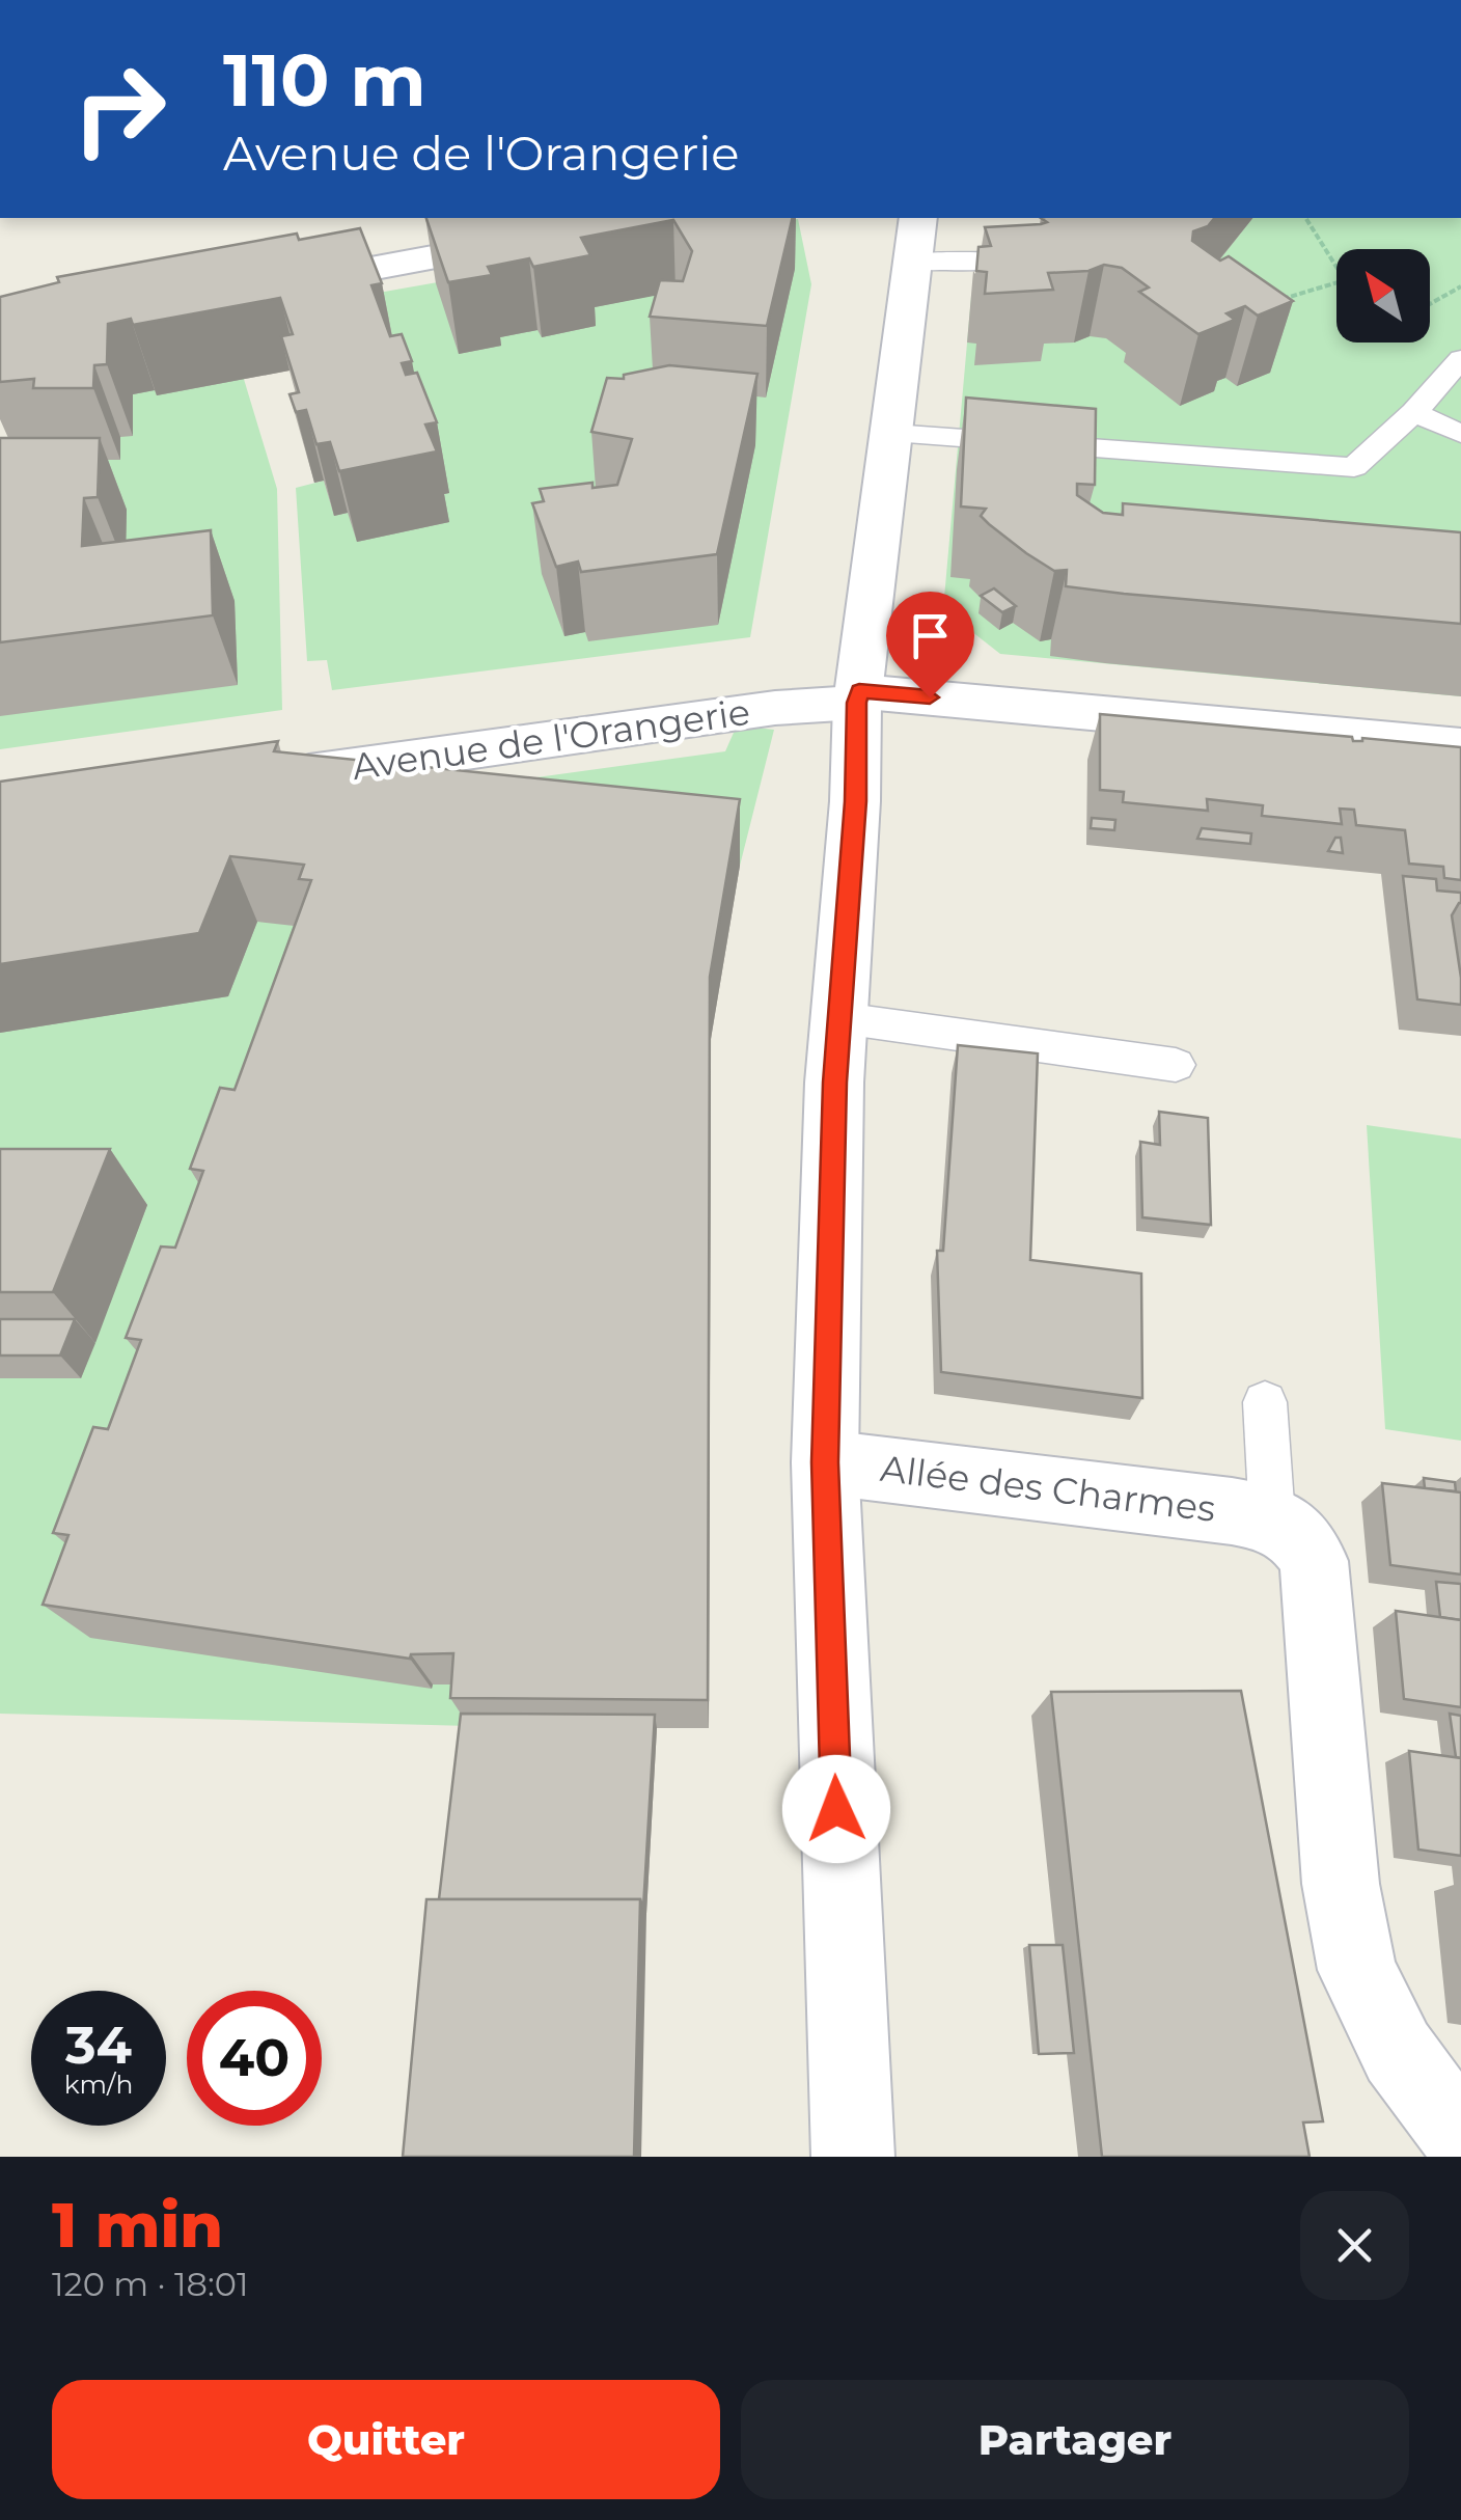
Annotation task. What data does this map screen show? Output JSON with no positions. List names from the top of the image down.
{
  "streets": {
    "street": ["Avenue de l'Orangerie", "Allée des Charmes"]
  },
  "north": "top left",
  "page": {
    "turn": ["110 m", "Avenue de l'Orangerie"],
    "speed": "34 km/h",
    "limit": "40",
    "heading": ["1 min", "120 m · 18:01"],
    "buttons": ["Quitter", "Partager"]
  }
}
